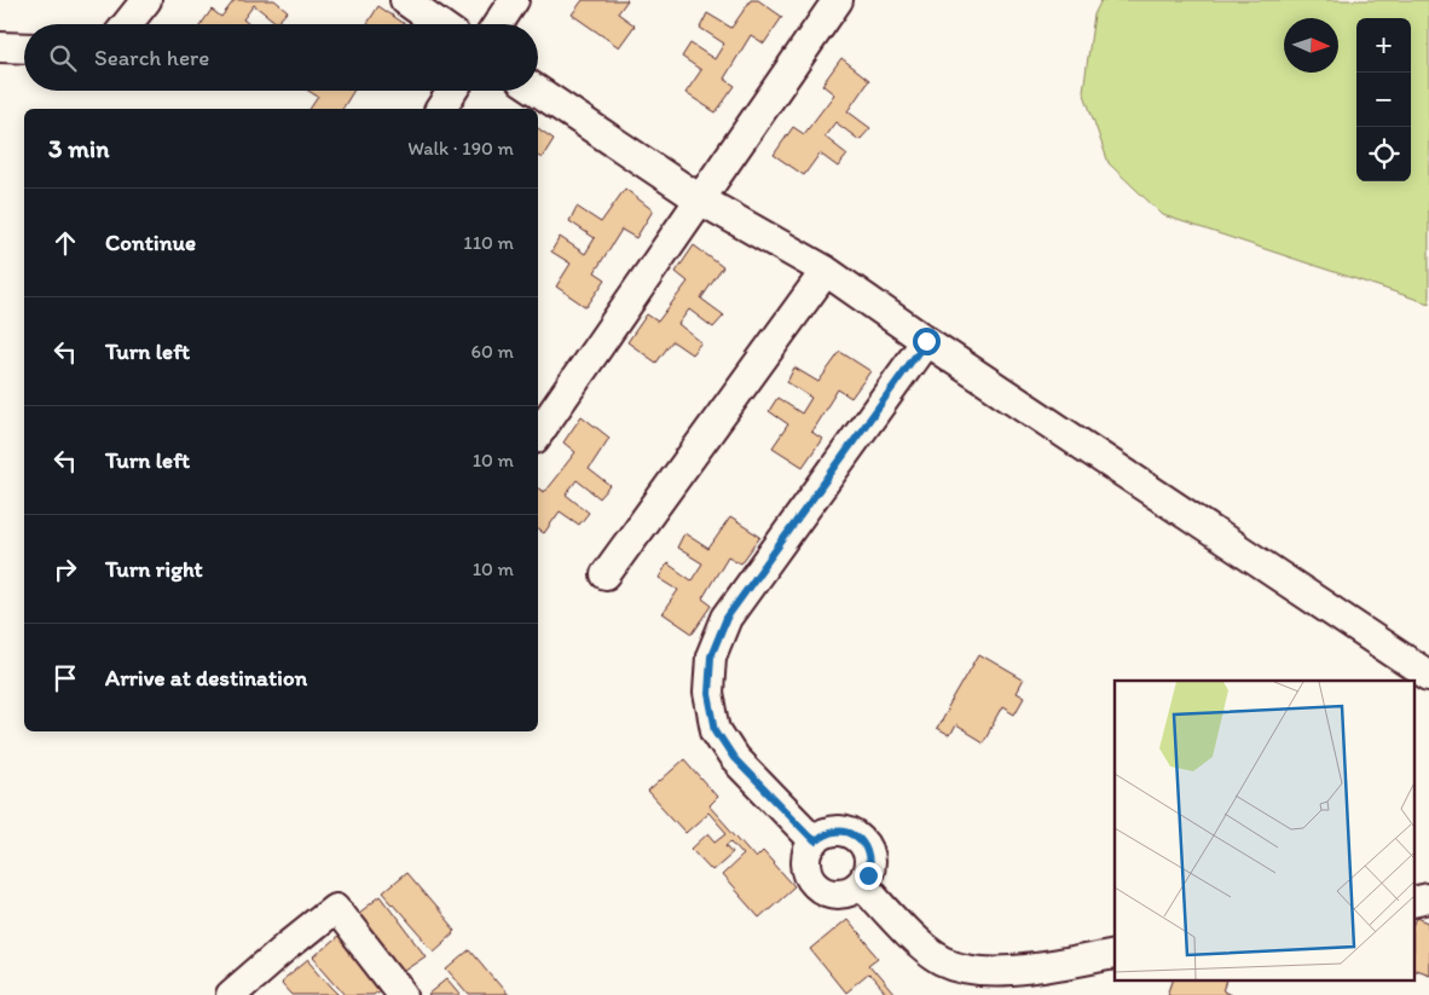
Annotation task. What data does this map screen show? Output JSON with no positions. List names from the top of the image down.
{
  "north": "right",
  "page": {
    "map_buttons": ["+", "−"],
    "search": "Search here",
    "heading": ["3 min", "Walk · 190 m"],
    "list": [
      ["Continue", "110 m"],
      ["Turn left", "60 m"],
      ["Turn left", "10 m"],
      ["Turn right", "10 m"],
      "Arrive at destination"
    ]
  }
}
